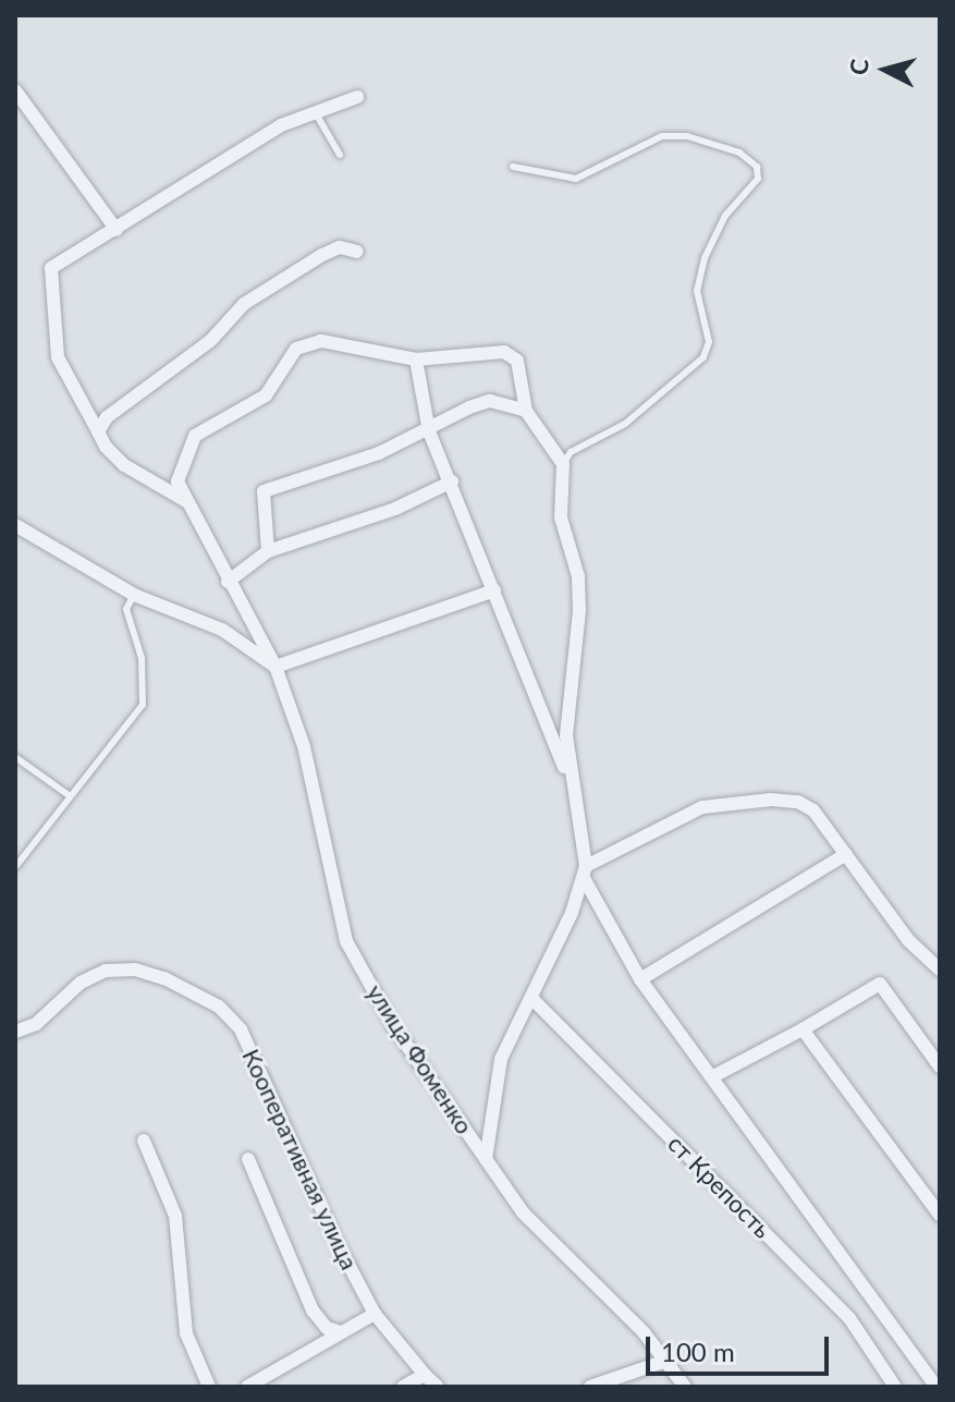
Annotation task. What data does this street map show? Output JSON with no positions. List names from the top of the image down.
{
  "streets": {
    "street": ["улица Фоменко", "Кооперативная улица", "ст Крепость"]
  },
  "scale_bar": "100 m",
  "north": "left"
}
